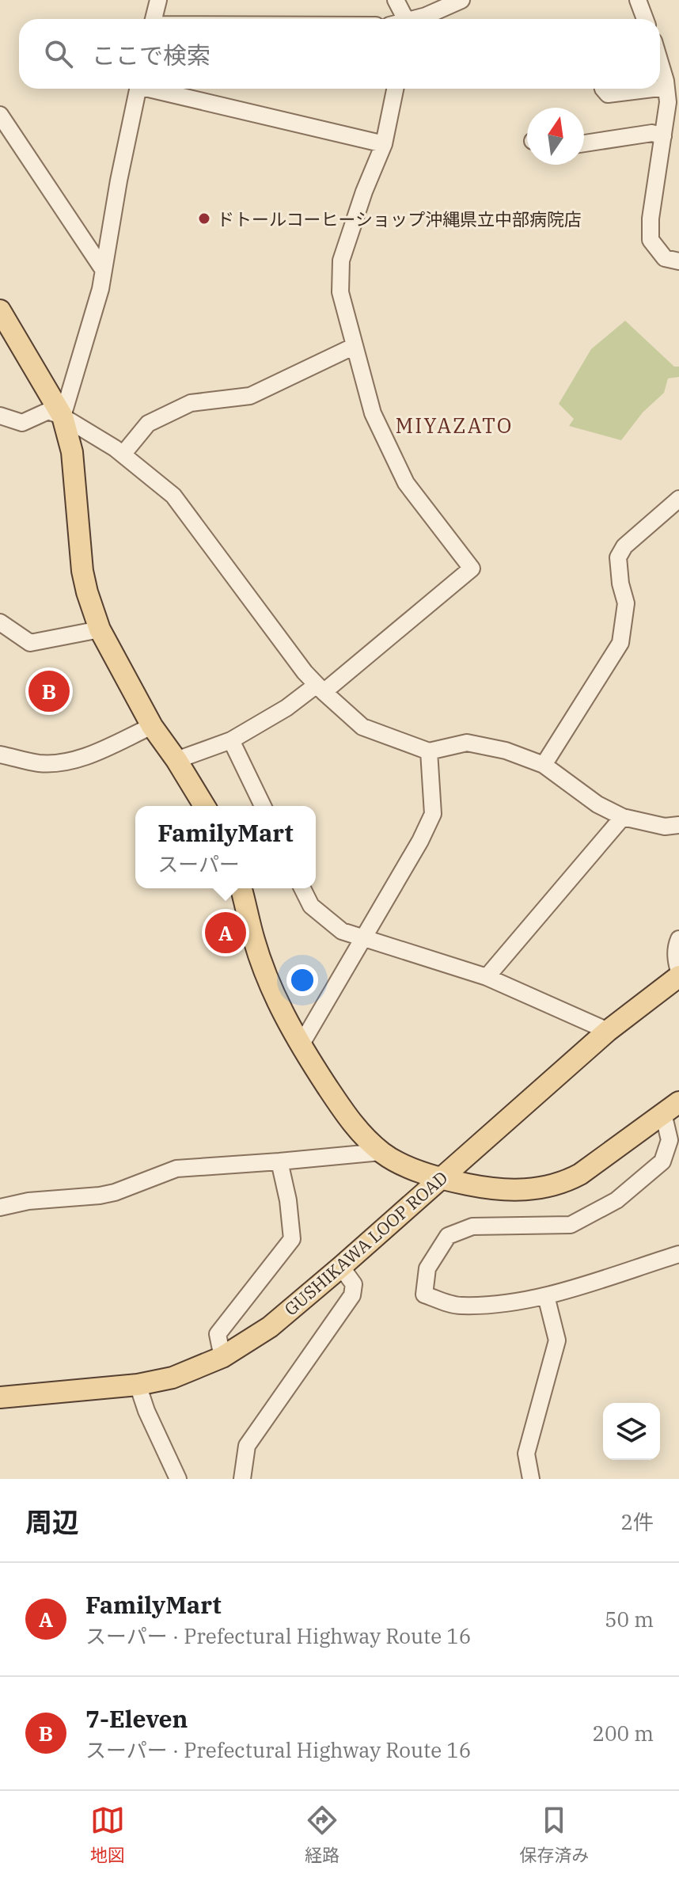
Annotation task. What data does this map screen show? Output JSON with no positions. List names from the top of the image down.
{
  "streets": {
    "main road": ["GUSHIKAWA LOOP ROAD"]
  },
  "districts": ["MIYAZATO"],
  "places": ["ドトールコーヒーショップ沖縄県立中部病院店"],
  "north": "top",
  "page": {
    "search": "ここで検索",
    "pins": ["B", "A"],
    "popup": ["FamilyMart", "スーパー"],
    "heading": ["周辺", "2件"],
    "list": [
      {
        "mark": "A",
        "name": "FamilyMart",
        "note": "スーパー · Prefectural Highway Route 16",
        "value": "50 m"
      },
      {
        "mark": "B",
        "name": "7-Eleven",
        "note": "スーパー · Prefectural Highway Route 16",
        "value": "200 m"
      }
    ],
    "nav": ["地図", "経路", "保存済み"]
  }
}
